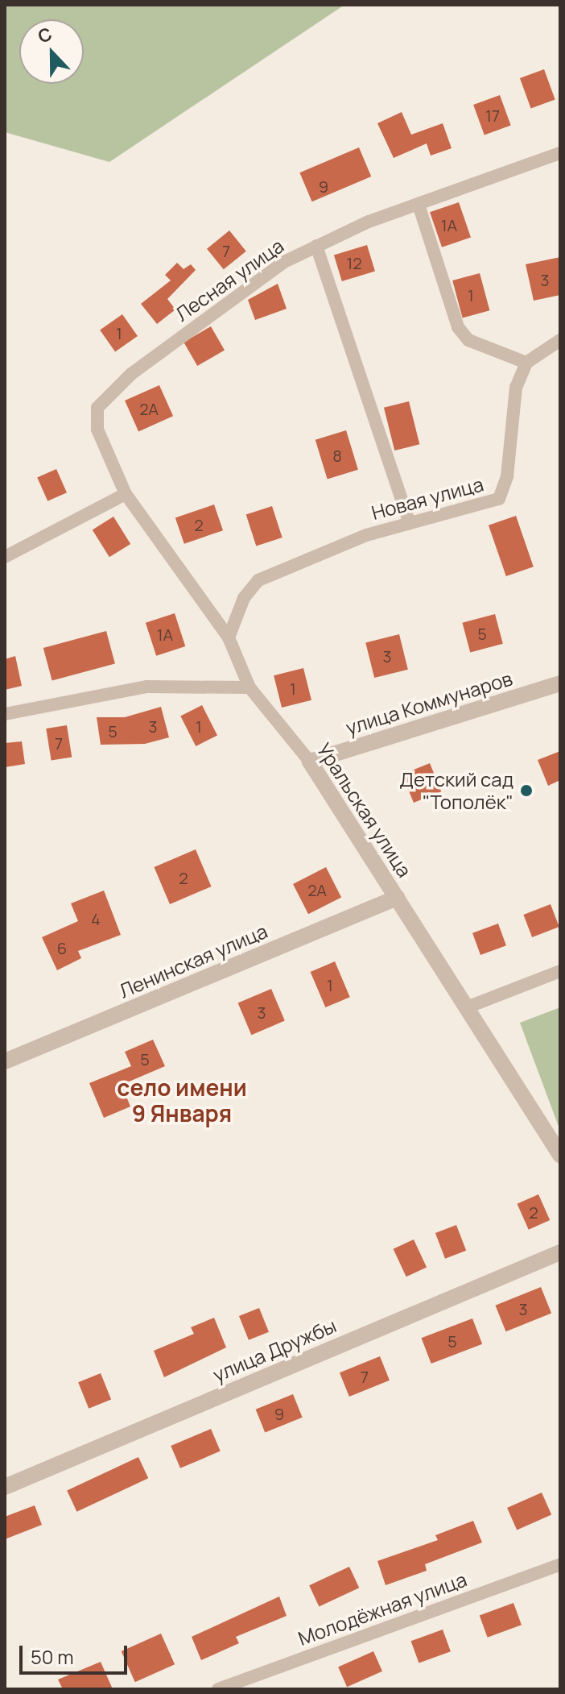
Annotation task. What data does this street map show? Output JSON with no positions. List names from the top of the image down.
{
  "streets": {
    "street": [
      "Лесная улица",
      "Новая улица",
      "улица Коммунаров",
      "Уральская улица",
      "Ленинская улица",
      "улица Дружбы",
      "Молодёжная улица"
    ]
  },
  "crossings": [
    ["Лесная улица", "Уральская улица"],
    ["Новая улица", "Уральская улица"],
    ["улица Коммунаров", "Уральская улица"],
    ["Уральская улица", "Ленинская улица"]
  ],
  "districts": ["село имени 9 Января"],
  "places": ["Детский сад \"Тополёк\""],
  "house_numbers": [
    "17",
    "9",
    "1А",
    "7",
    "12",
    "3",
    "1",
    "1",
    "2А",
    "8",
    "2",
    "5",
    "1А",
    "3",
    "1",
    "3",
    "1",
    "5",
    "7",
    "2",
    "2А",
    "4",
    "6",
    "1",
    "3",
    "5",
    "2",
    "3",
    "5",
    "7",
    "9"
  ],
  "scale_bar": "50 m",
  "north": "top"
}
